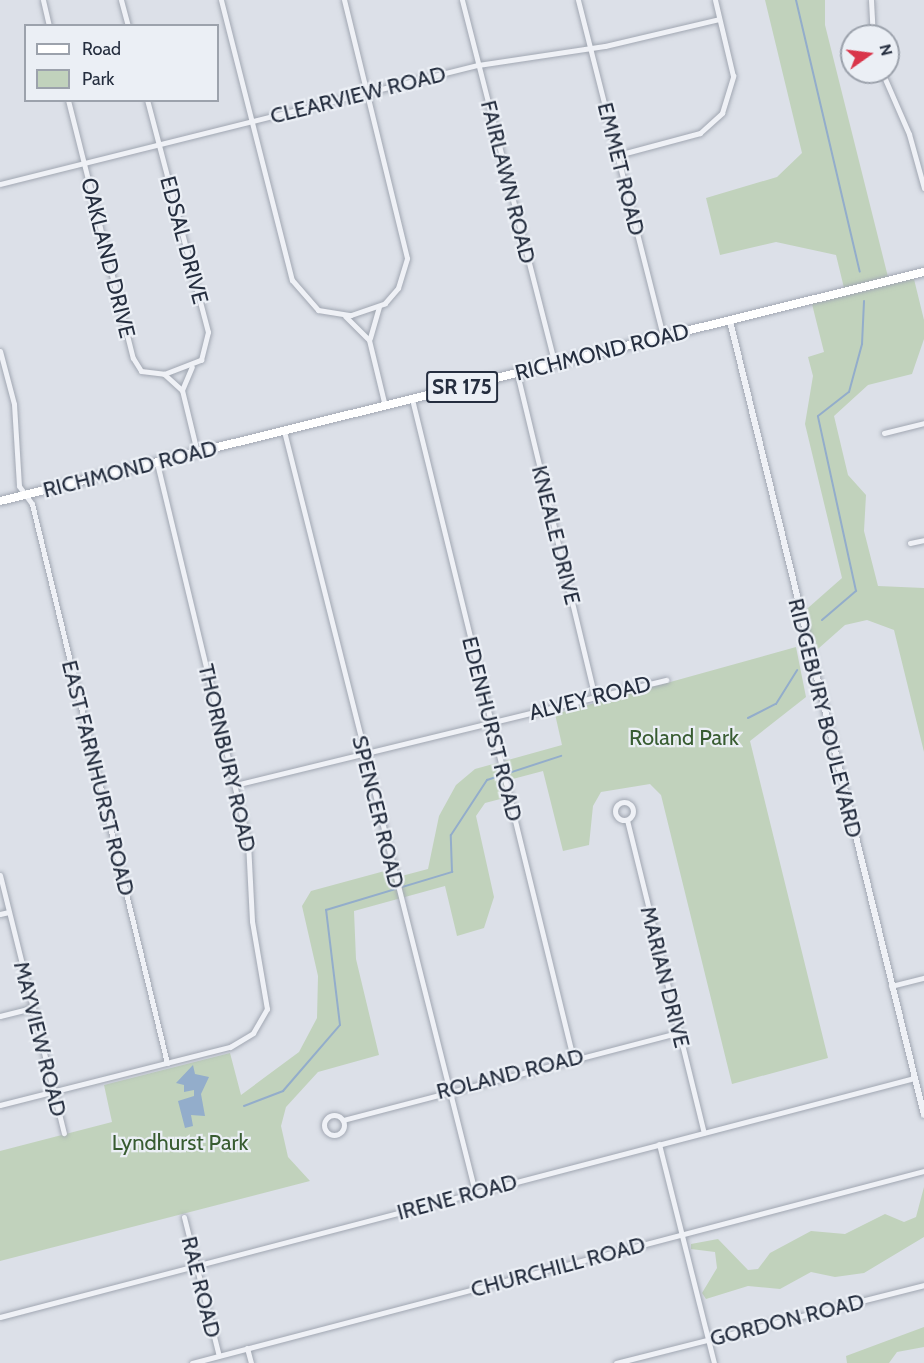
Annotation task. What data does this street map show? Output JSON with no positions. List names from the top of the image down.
{
  "streets": {
    "main road": ["RICHMOND ROAD", "SR 175"],
    "street": [
      "CLEARVIEW ROAD",
      "EMMET ROAD",
      "FAIRLAWN ROAD",
      "EDSAL DRIVE",
      "OAKLAND DRIVE",
      "KNEALE DRIVE",
      "ALVEY ROAD",
      "RIDGEBURY BOULEVARD",
      "EDENHURST ROAD",
      "THORNBURY ROAD",
      "EAST FARNHURST ROAD",
      "SPENCER ROAD",
      "MARIAN DRIVE",
      "MAYVIEW ROAD",
      "ROLAND ROAD",
      "IRENE ROAD",
      "CHURCHILL ROAD",
      "RAE ROAD",
      "GORDON ROAD"
    ]
  },
  "crossings": [
    ["CLEARVIEW ROAD", "EMMET ROAD"],
    ["CLEARVIEW ROAD", "FAIRLAWN ROAD"],
    ["CLEARVIEW ROAD", "EDSAL DRIVE"],
    ["CLEARVIEW ROAD", "OAKLAND DRIVE"],
    ["EMMET ROAD", "RICHMOND ROAD"],
    ["FAIRLAWN ROAD", "RICHMOND ROAD"],
    ["RICHMOND ROAD", "KNEALE DRIVE"],
    ["RICHMOND ROAD", "RIDGEBURY BOULEVARD"],
    ["RICHMOND ROAD", "EDENHURST ROAD"],
    ["RICHMOND ROAD", "THORNBURY ROAD"],
    ["RICHMOND ROAD", "EAST FARNHURST ROAD"],
    ["RICHMOND ROAD", "SPENCER ROAD"],
    ["KNEALE DRIVE", "ALVEY ROAD"],
    ["ALVEY ROAD", "EDENHURST ROAD"],
    ["ALVEY ROAD", "THORNBURY ROAD"],
    ["ALVEY ROAD", "SPENCER ROAD"],
    ["RIDGEBURY BOULEVARD", "IRENE ROAD"],
    ["EDENHURST ROAD", "ROLAND ROAD"],
    ["THORNBURY ROAD", "EAST FARNHURST ROAD"],
    ["THORNBURY ROAD", "MAYVIEW ROAD"],
    ["SPENCER ROAD", "ROLAND ROAD"],
    ["SPENCER ROAD", "IRENE ROAD"],
    ["MARIAN DRIVE", "ROLAND ROAD"],
    ["MARIAN DRIVE", "IRENE ROAD"],
    ["IRENE ROAD", "RAE ROAD"],
    ["CHURCHILL ROAD", "RAE ROAD"]
  ],
  "parks": ["Roland Park", "Lyndhurst Park"],
  "legend": ["Road", "Park"],
  "north": "right"
}
